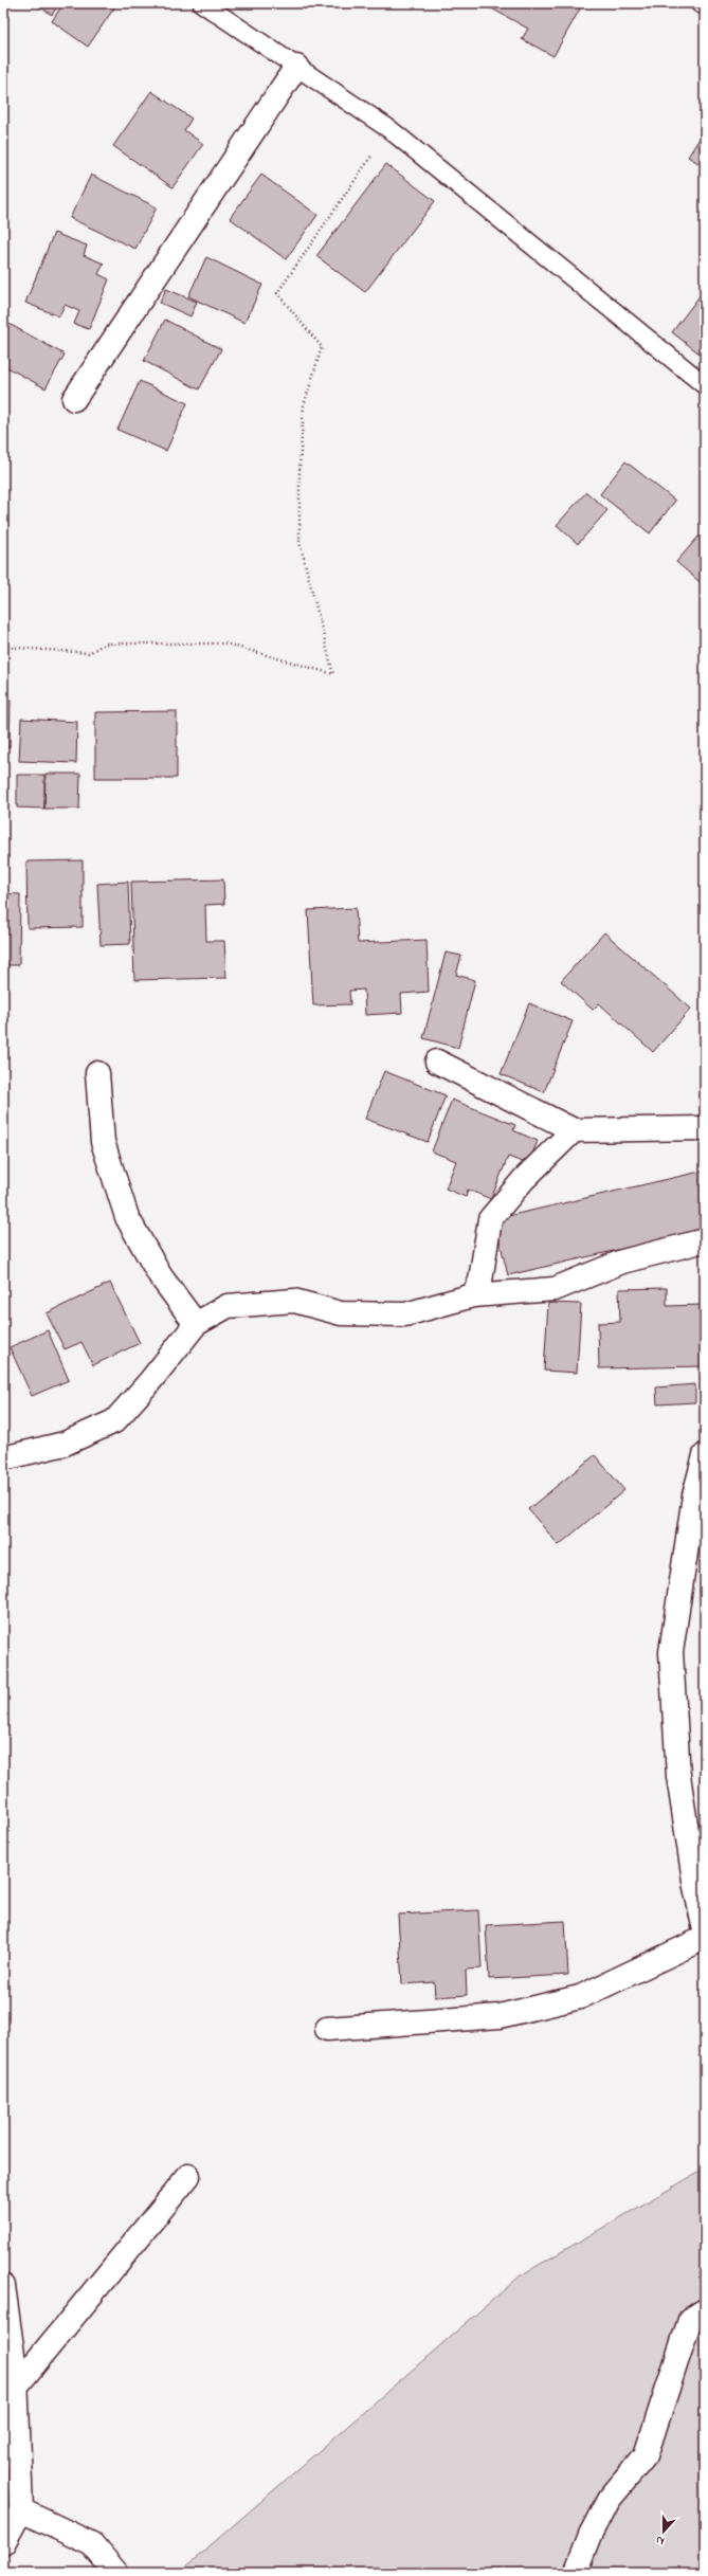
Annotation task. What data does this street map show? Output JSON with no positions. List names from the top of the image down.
{
  "north": "bottom"
}
